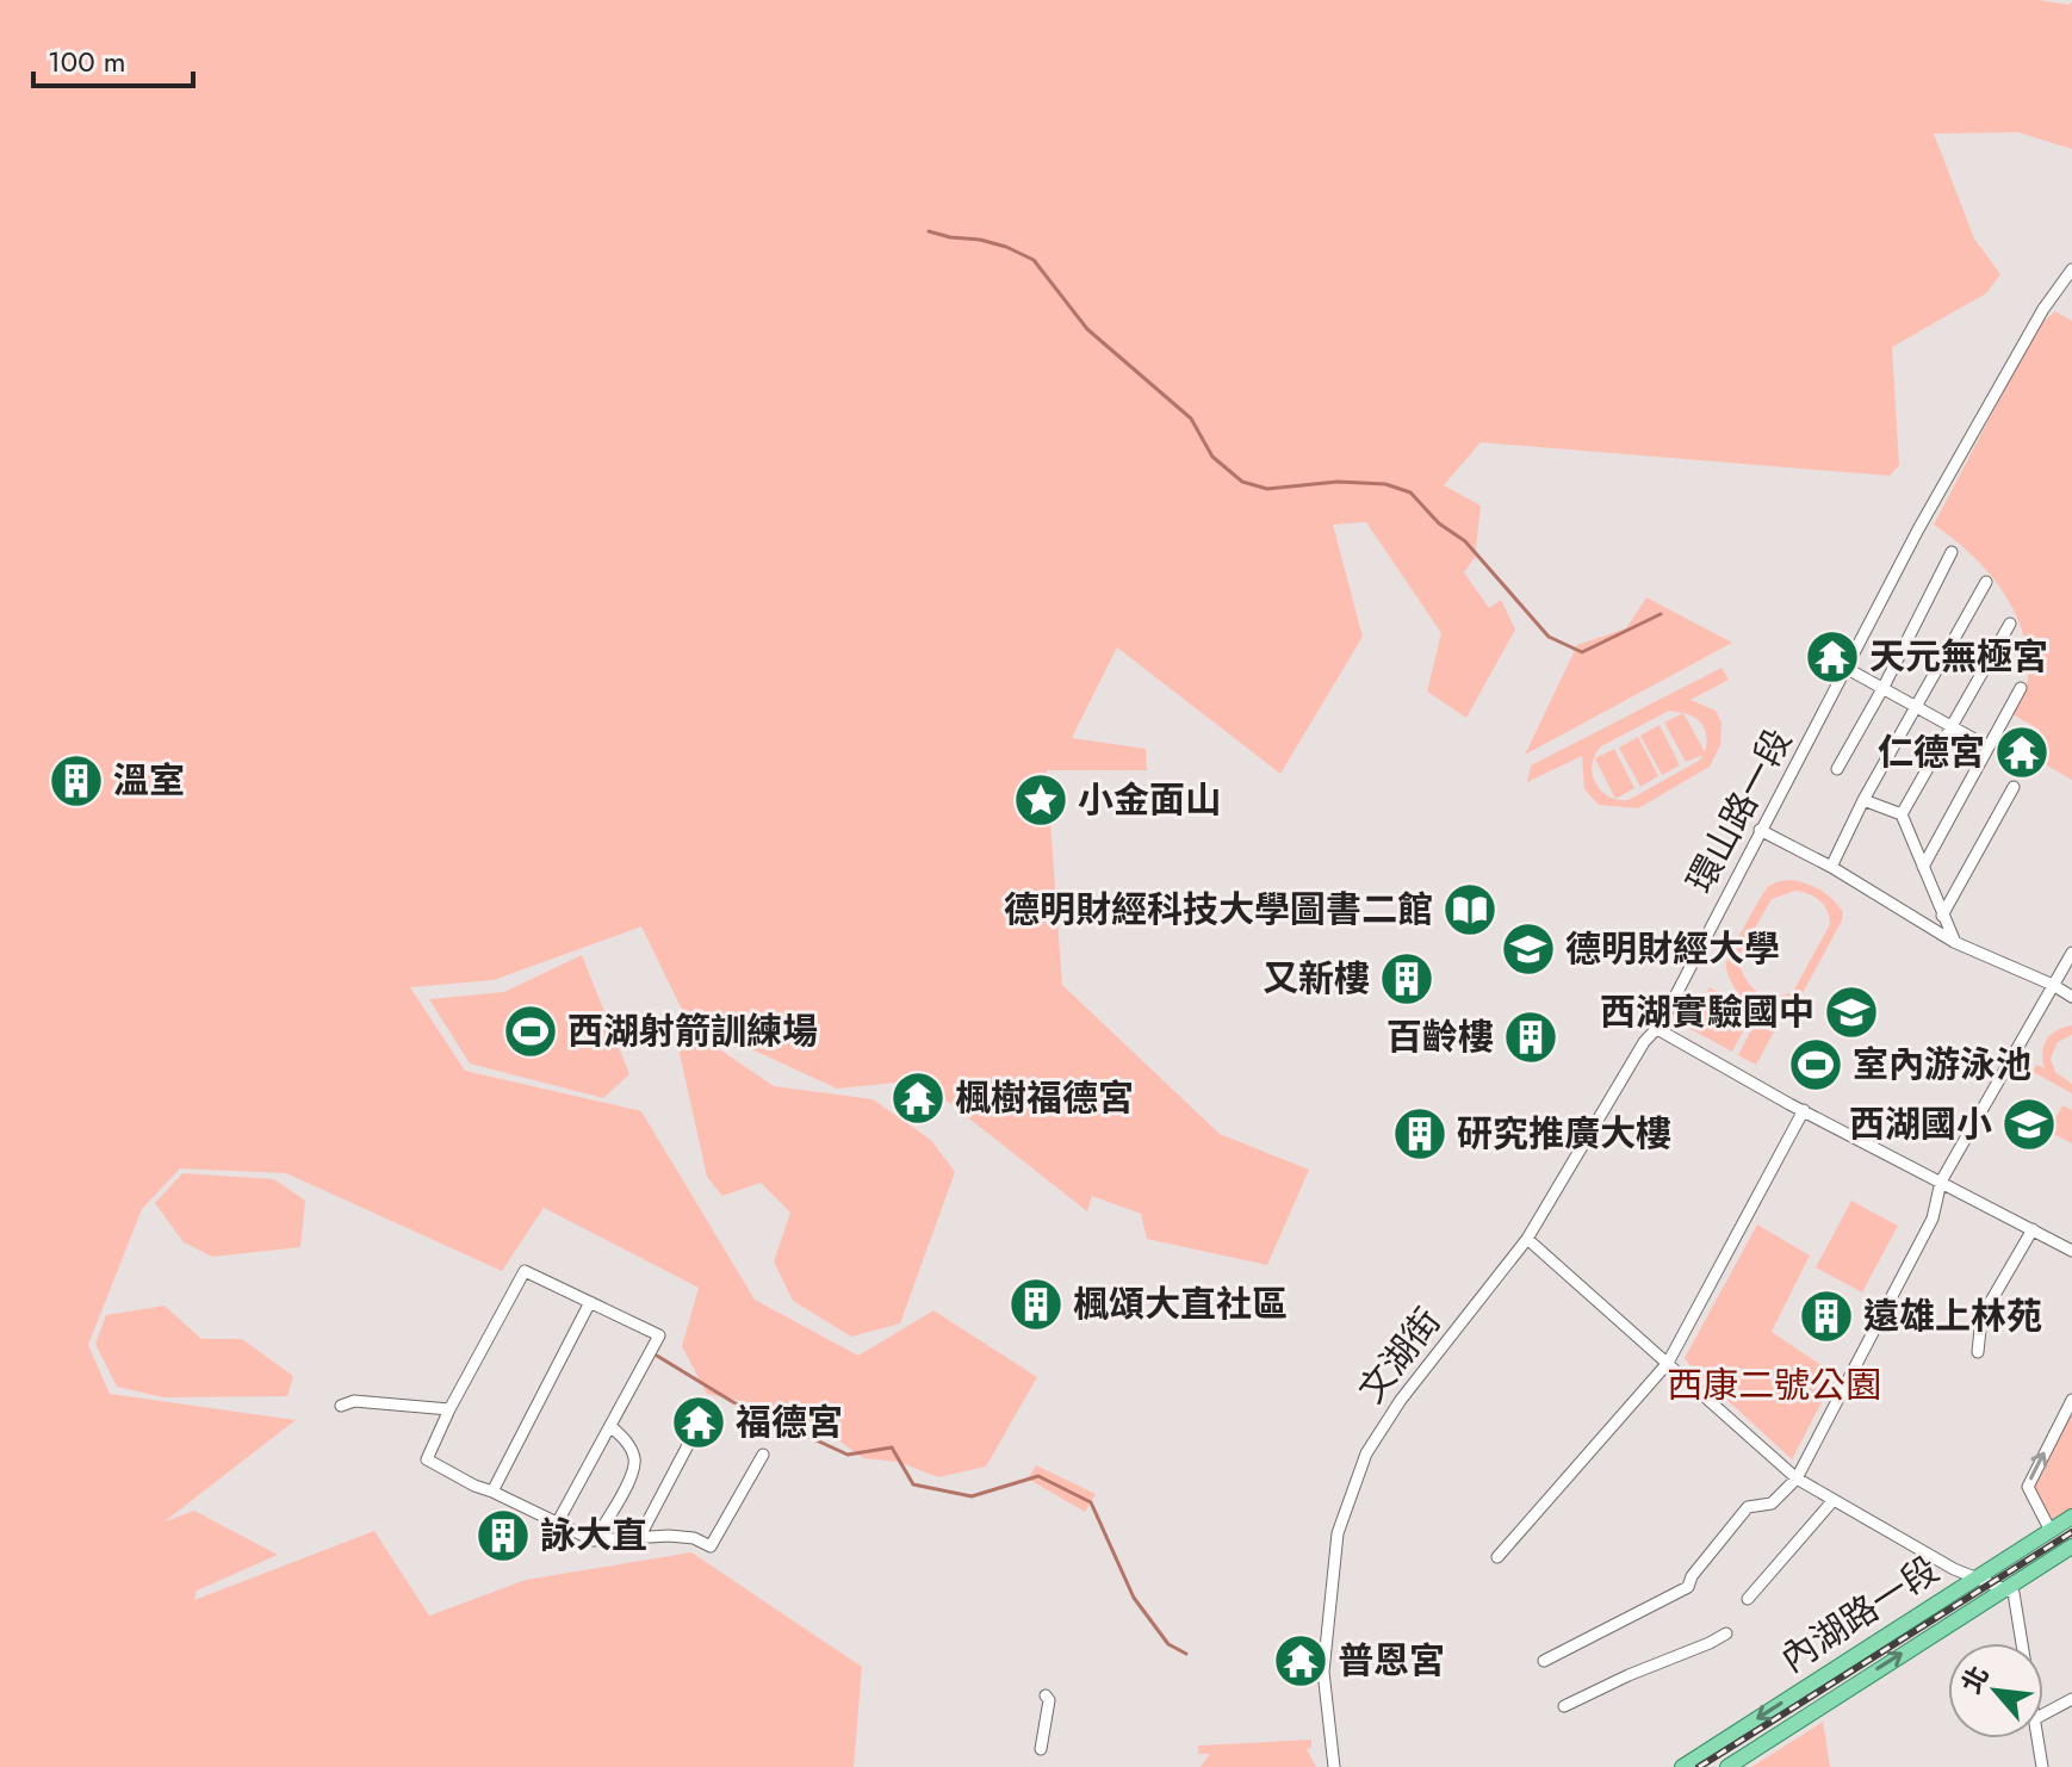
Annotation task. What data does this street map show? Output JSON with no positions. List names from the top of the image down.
{
  "streets": {
    "main road": ["內湖路一段"],
    "street": ["環山路一段", "文湖街"]
  },
  "crossings": [
    ["環山路一段", "文湖街"]
  ],
  "parks": ["西康二號公園"],
  "places": {
    "temple": [
      "天元無極宮",
      "仁德宮",
      "楓樹福德宮",
      "福德宮",
      "普恩宮"
    ],
    "building": [
      "溫室",
      "又新樓",
      "百齡樓",
      "研究推廣大樓",
      "楓頌大直社區",
      "遠雄上林苑",
      "詠大直"
    ],
    "place": ["小金面山"],
    "library": ["德明財經科技大學圖書二館"],
    "school or university": ["德明財經大學", "西湖實驗國中", "西湖國小"],
    "sports": ["西湖射箭訓練場", "室內游泳池"]
  },
  "scale_bar": "100 m",
  "north": "top left"
}
